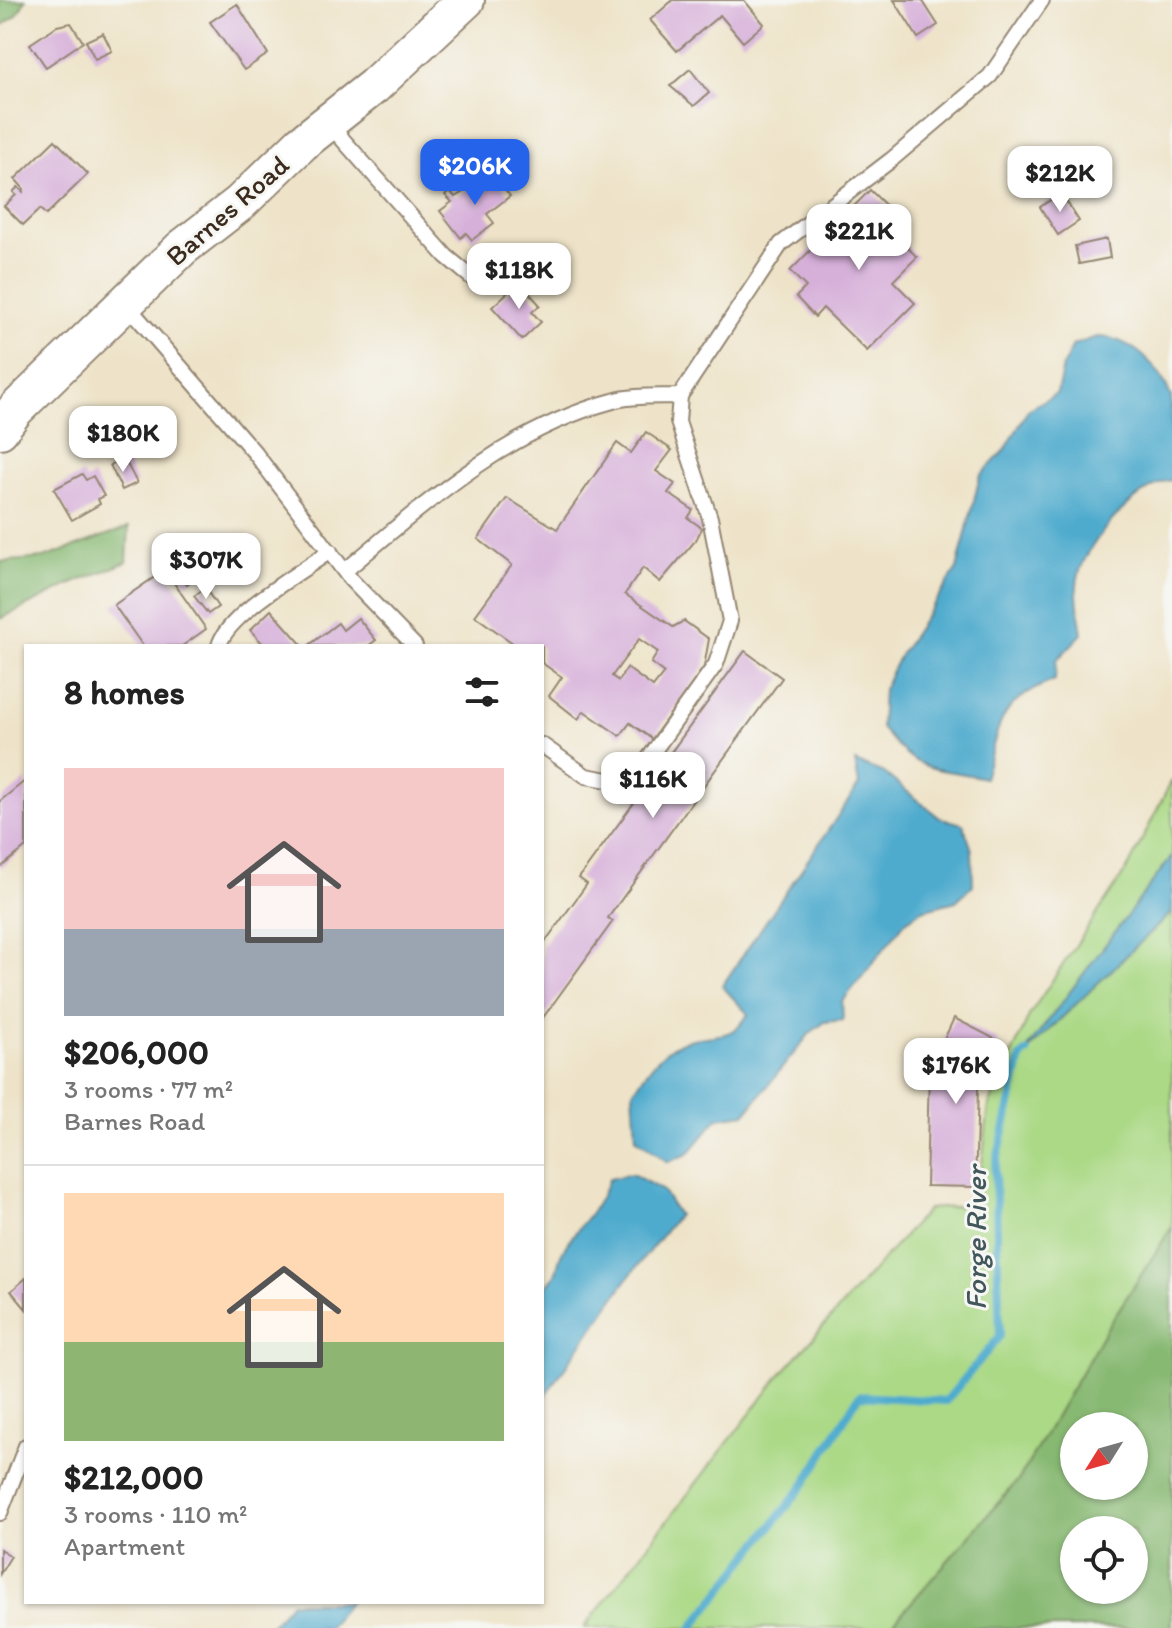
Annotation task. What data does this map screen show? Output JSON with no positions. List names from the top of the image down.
{
  "streets": {
    "street": ["Barnes Road"]
  },
  "water": ["Forge River"],
  "north": "bottom left",
  "page": {
    "price": [
      "$206K",
      "$212K",
      "$221K",
      "$118K",
      "$180K",
      "$307K",
      "$116K",
      "$176K"
    ],
    "heading": "8 homes",
    "list": [
      {
        "name": "$206,000",
        "note": "3 rooms · 77 m² · Barnes Road"
      },
      {
        "name": "$212,000",
        "note": "3 rooms · 110 m² · Apartment"
      }
    ]
  }
}
